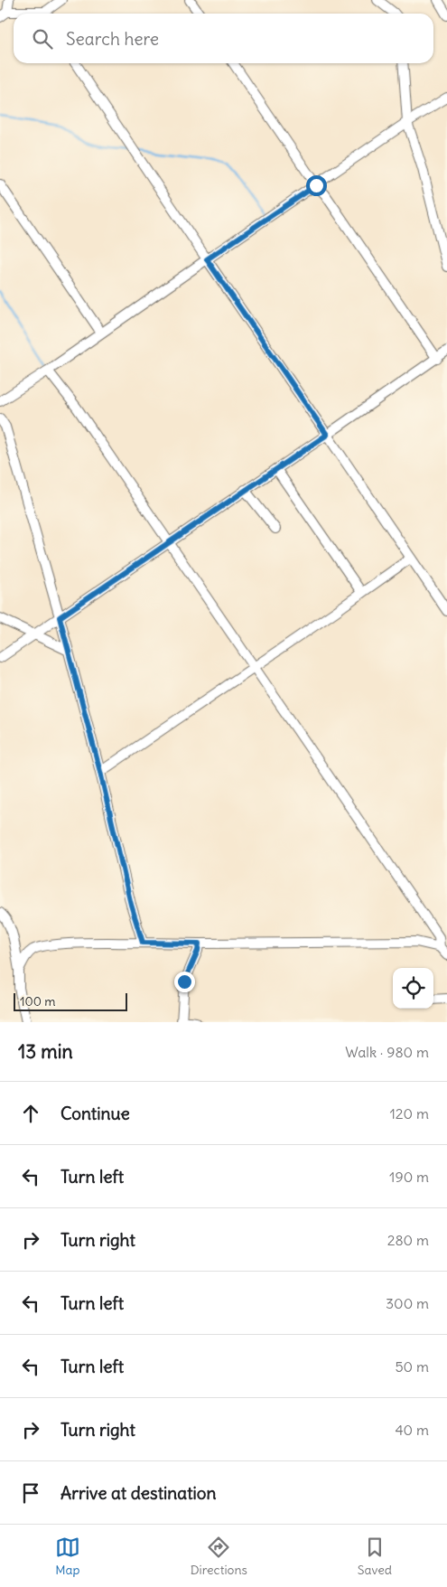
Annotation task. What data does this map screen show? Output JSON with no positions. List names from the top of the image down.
{
  "scale_bar": "100 m",
  "page": {
    "search": "Search here",
    "scale": "100 m",
    "heading": ["13 min", "Walk · 980 m"],
    "list": [
      ["Continue", "120 m"],
      ["Turn left", "190 m"],
      ["Turn right", "280 m"],
      ["Turn left", "300 m"],
      ["Turn left", "50 m"],
      ["Turn right", "40 m"],
      "Arrive at destination"
    ],
    "nav": ["Map", "Directions", "Saved"]
  }
}
